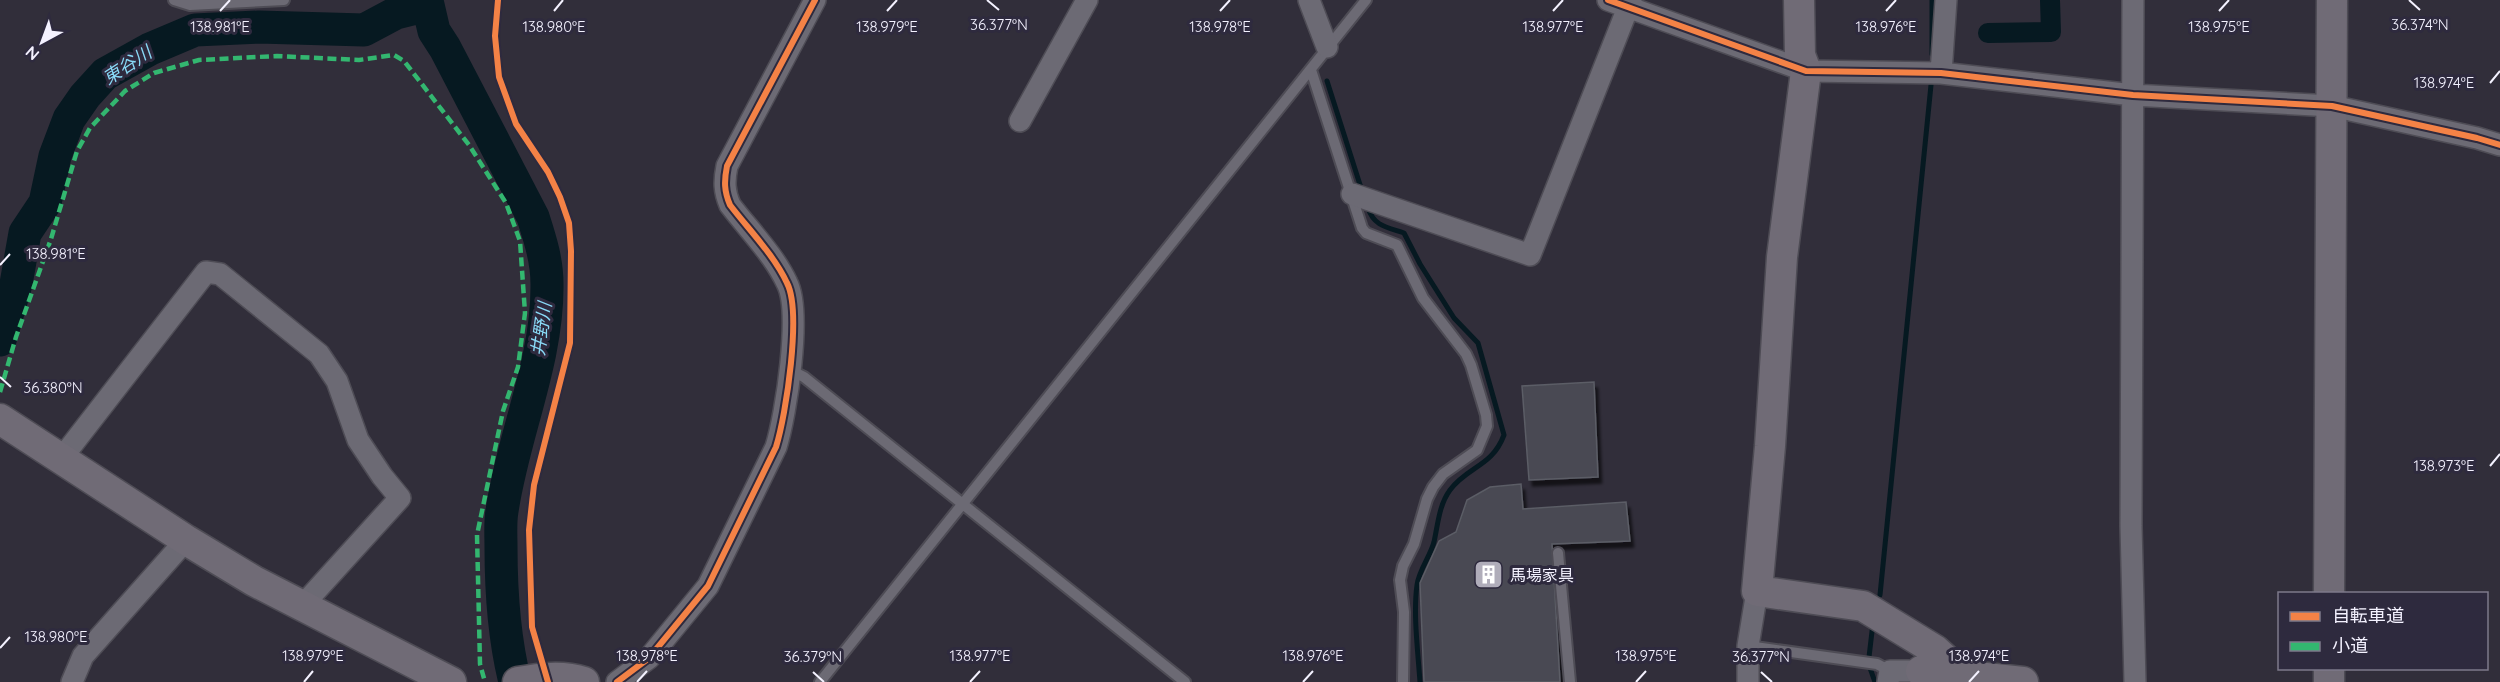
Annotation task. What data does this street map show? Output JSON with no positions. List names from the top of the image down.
{
  "water": ["東谷川", "井野川"],
  "places": {
    "building": ["馬場家具"]
  },
  "legend": ["自転車道", "小道"],
  "north": "bottom left",
  "coordinates": [
    "36.377°N",
    "36.374°N",
    "138.981°E",
    "138.980°E",
    "138.979°E",
    "138.978°E",
    "138.977°E",
    "138.976°E",
    "138.975°E",
    "138.974°E",
    "36.380°N",
    "138.973°E",
    "36.379°N"
  ]
}
